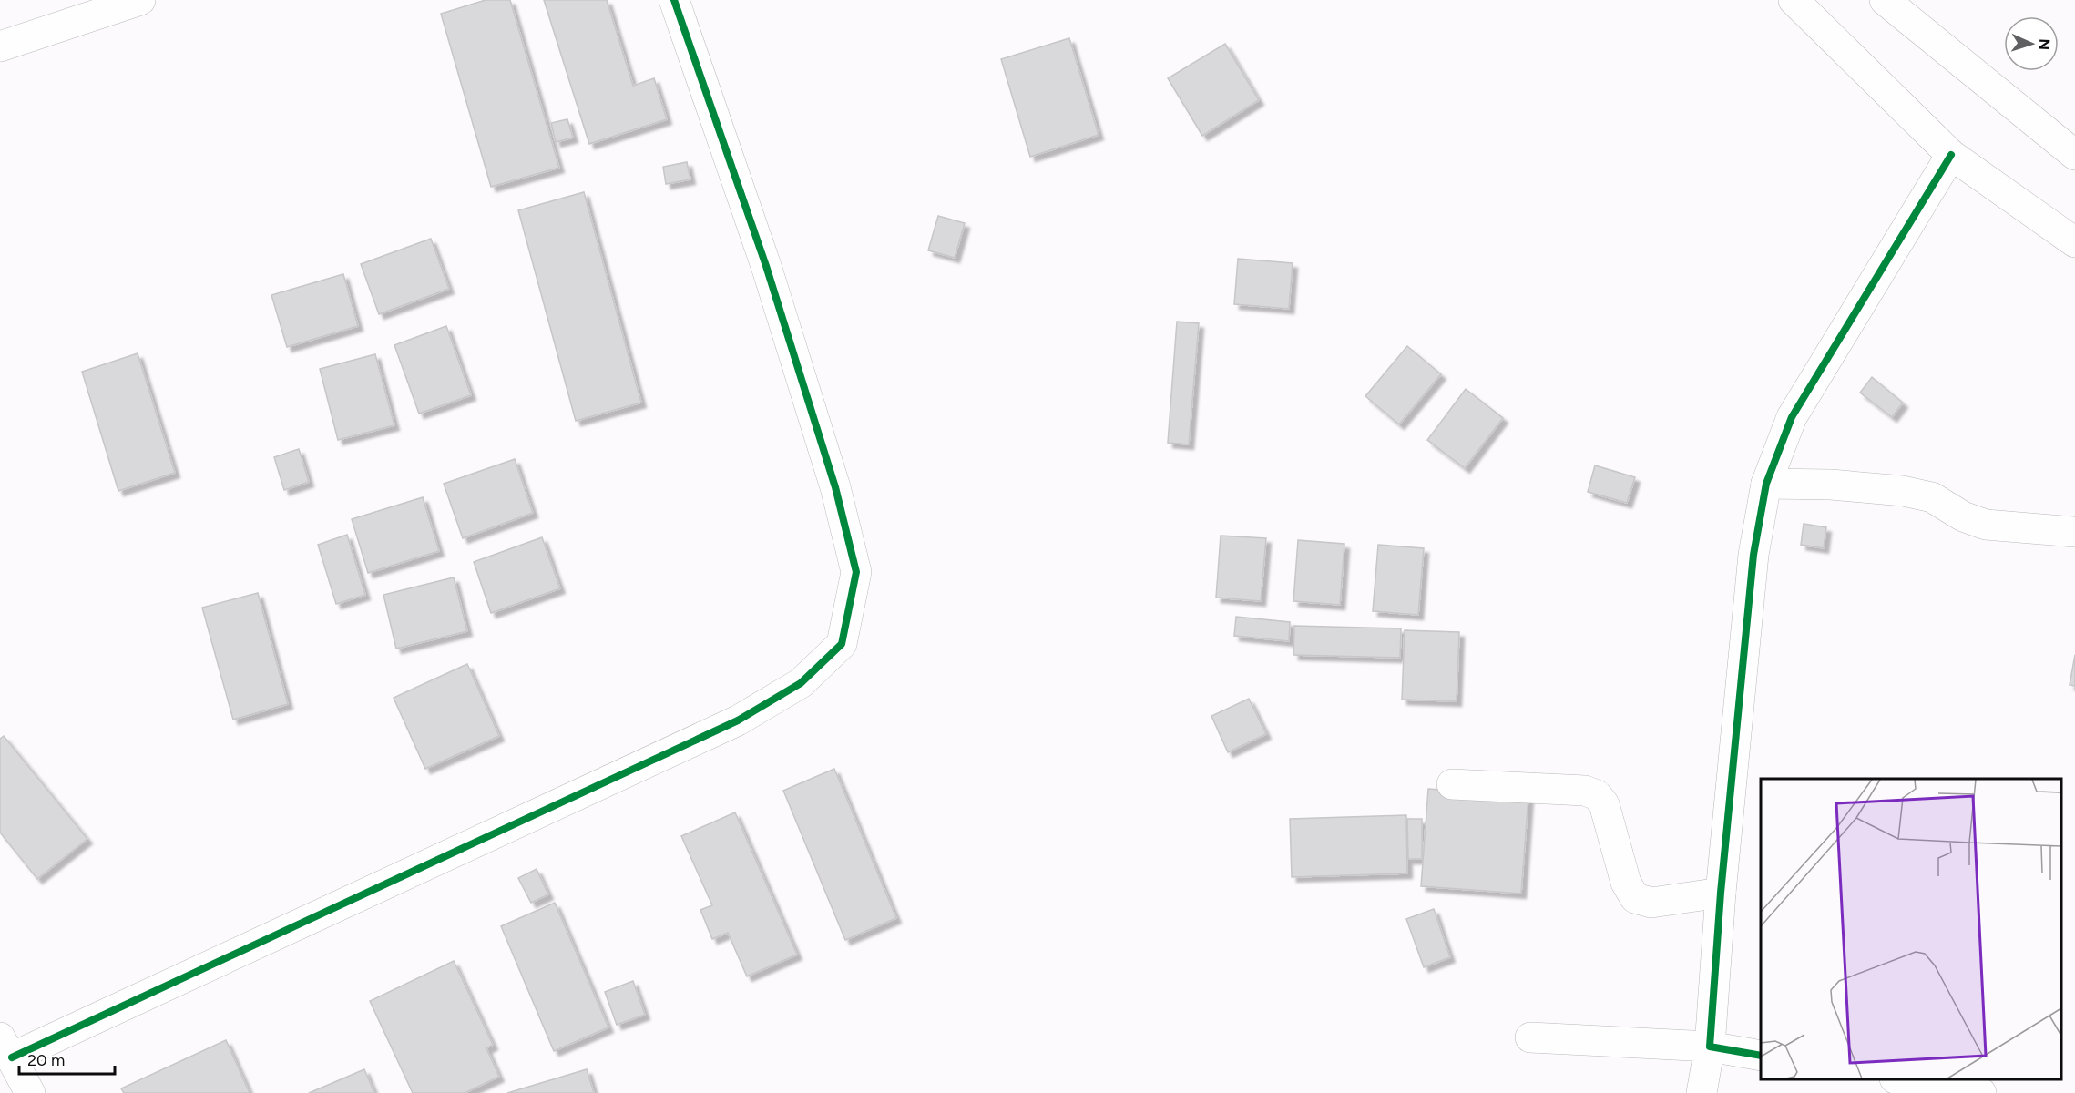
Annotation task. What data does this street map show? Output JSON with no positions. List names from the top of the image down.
{
  "scale_bar": "20 m",
  "north": "right"
}
